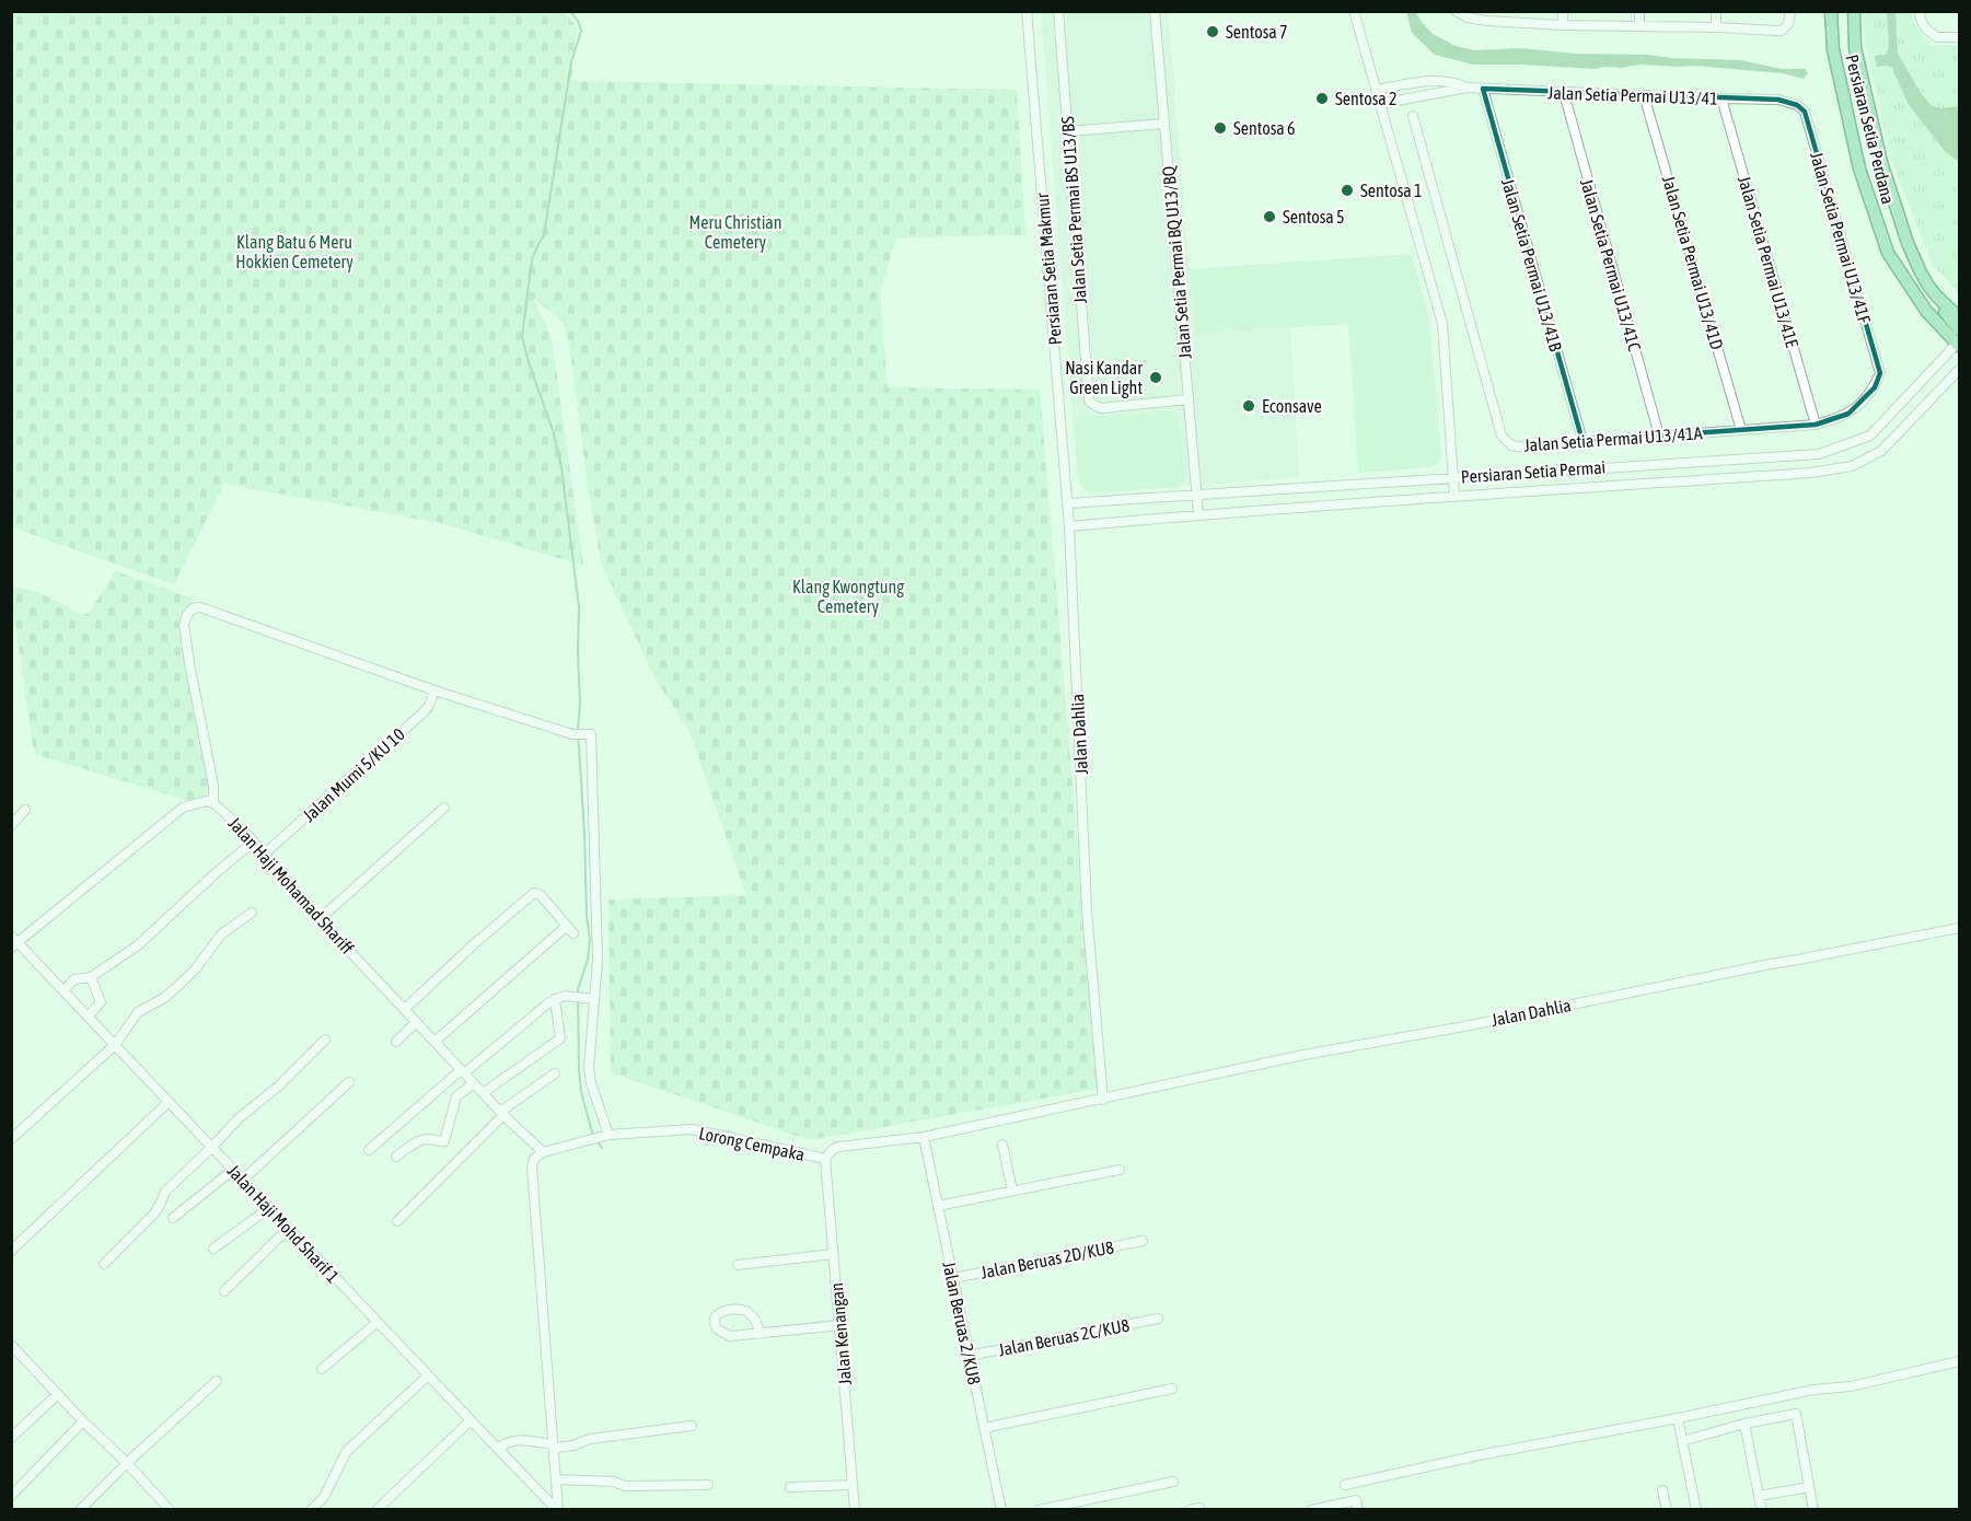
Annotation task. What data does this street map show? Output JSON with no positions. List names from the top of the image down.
{
  "streets": {
    "main road": ["Persiaran Setia Perdana"],
    "street": [
      "Jalan Setia Permai U13/41",
      "Jalan Setia Permai BS U13/BS",
      "Jalan Setia Permai U13/41F",
      "Jalan Setia Permai U13/41E",
      "Jalan Setia Permai BQ U13/BQ",
      "Jalan Setia Permai U13/41D",
      "Jalan Setia Permai U13/41B",
      "Jalan Setia Permai U13/41C",
      "Persiaran Setia Makmur",
      "Jalan Setia Permai U13/41A",
      "Persiaran Setia Permai",
      "Jalan Dahlia",
      "Jalan Murni 5/KU 10",
      "Jalan Haji Mohamad Shariff",
      "Lorong Cempaka",
      "Jalan Haji Mohd Sharif 1",
      "Jalan Beruas 2D/KU8",
      "Jalan Beruas 2/KU8",
      "Jalan Kenangan",
      "Jalan Beruas 2C/KU8"
    ]
  },
  "crossings": [
    ["Jalan Setia Permai U13/41", "Jalan Setia Permai U13/41F"],
    ["Jalan Setia Permai U13/41", "Jalan Setia Permai U13/41E"],
    ["Jalan Setia Permai U13/41", "Jalan Setia Permai U13/41D"],
    ["Jalan Setia Permai U13/41", "Jalan Setia Permai U13/41B"],
    ["Jalan Setia Permai U13/41", "Jalan Setia Permai U13/41C"],
    ["Persiaran Setia Perdana", "Persiaran Setia Permai"],
    ["Jalan Setia Permai BS U13/BS", "Jalan Setia Permai BQ U13/BQ"],
    ["Jalan Setia Permai U13/41F", "Jalan Setia Permai U13/41A"],
    ["Jalan Setia Permai U13/41E", "Jalan Setia Permai U13/41A"],
    ["Jalan Setia Permai BQ U13/BQ", "Persiaran Setia Permai"],
    ["Jalan Setia Permai U13/41D", "Jalan Setia Permai U13/41A"],
    ["Jalan Setia Permai U13/41B", "Jalan Setia Permai U13/41A"],
    ["Jalan Setia Permai U13/41C", "Jalan Setia Permai U13/41A"],
    ["Persiaran Setia Makmur", "Persiaran Setia Permai"],
    ["Persiaran Setia Makmur", "Jalan Dahlia"],
    ["Persiaran Setia Permai", "Jalan Dahlia"],
    ["Jalan Dahlia", "Lorong Cempaka"],
    ["Jalan Dahlia", "Jalan Beruas 2/KU8"],
    ["Jalan Dahlia", "Jalan Kenangan"],
    ["Jalan Murni 5/KU 10", "Jalan Haji Mohamad Shariff"],
    ["Jalan Haji Mohamad Shariff", "Lorong Cempaka"],
    ["Jalan Haji Mohamad Shariff", "Jalan Haji Mohd Sharif 1"],
    ["Lorong Cempaka", "Jalan Kenangan"],
    ["Jalan Beruas 2D/KU8", "Jalan Beruas 2/KU8"],
    ["Jalan Beruas 2/KU8", "Jalan Beruas 2C/KU8"]
  ],
  "parks": ["Meru Christian Cemetery", "Klang Batu 6 Meru Hokkien Cemetery", "Klang Kwongtung Cemetery"],
  "places": [
    "Sentosa 7",
    "Sentosa 2",
    "Sentosa 6",
    "Sentosa 1",
    "Sentosa 5",
    "Nasi Kandar Green Light",
    "Econsave"
  ]
}
